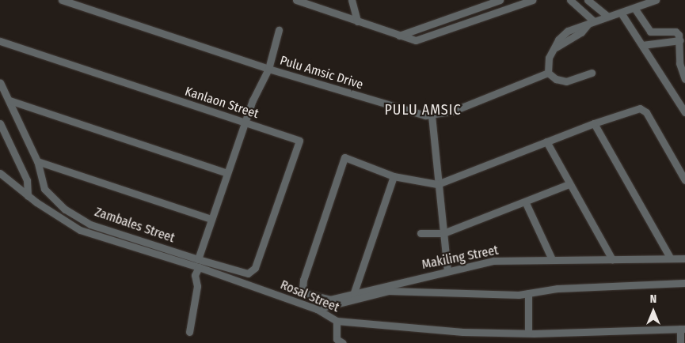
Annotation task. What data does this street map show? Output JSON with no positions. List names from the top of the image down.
{
  "streets": {
    "street": [
      "Pulu Amsic Drive",
      "Kanlaon Street",
      "Zambales Street",
      "Makiling Street",
      "Rosal Street"
    ]
  },
  "crossings": [
    ["Kanlaon Street", "Zambales Street"]
  ],
  "districts": ["PULU AMSIC"],
  "north": "top"
}
